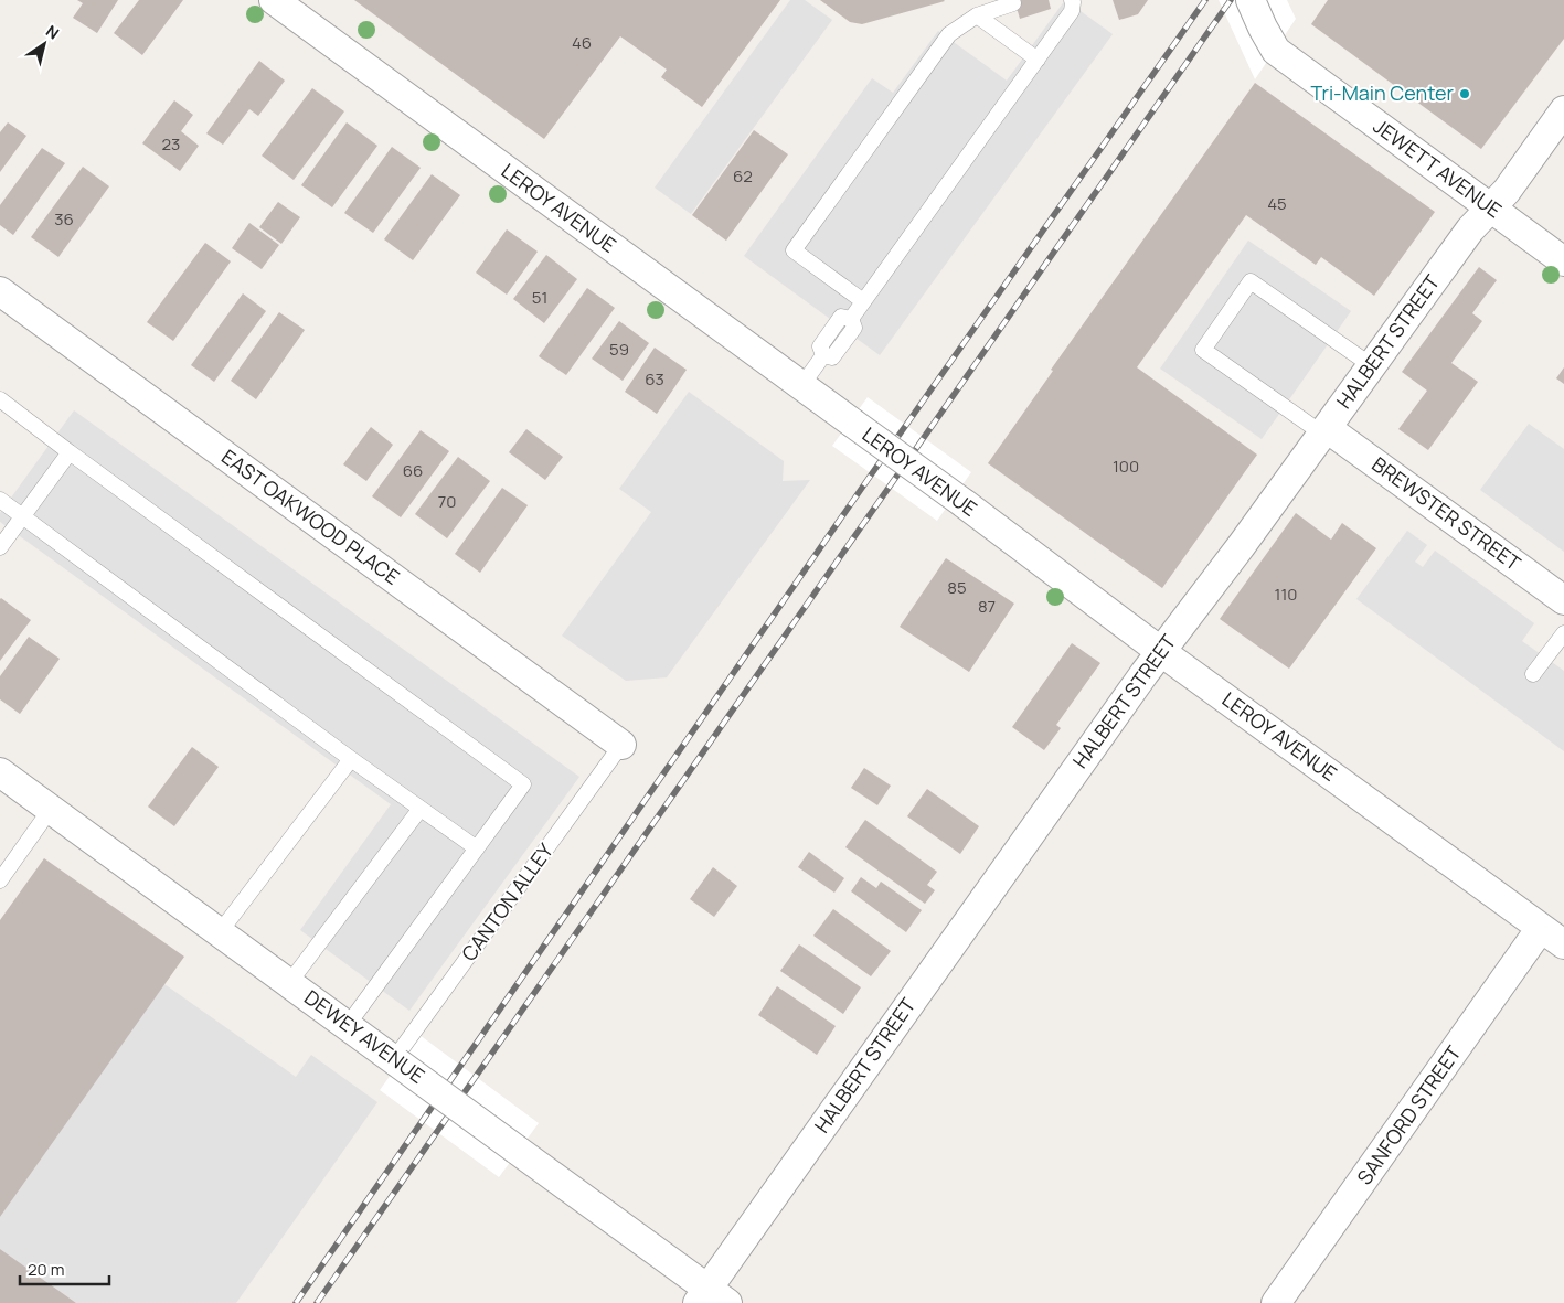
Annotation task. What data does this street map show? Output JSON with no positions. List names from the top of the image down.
{
  "streets": {
    "street": [
      "JEWETT AVENUE",
      "LEROY AVENUE",
      "HALBERT STREET",
      "BREWSTER STREET",
      "EAST OAKWOOD PLACE",
      "DEWEY AVENUE",
      "SANFORD STREET"
    ],
    "lane": ["CANTON ALLEY"]
  },
  "crossings": [
    ["JEWETT AVENUE", "HALBERT STREET"],
    ["LEROY AVENUE", "HALBERT STREET"],
    ["LEROY AVENUE", "SANFORD STREET"],
    ["HALBERT STREET", "BREWSTER STREET"],
    ["HALBERT STREET", "DEWEY AVENUE"],
    ["EAST OAKWOOD PLACE", "CANTON ALLEY"],
    ["CANTON ALLEY", "DEWEY AVENUE"]
  ],
  "places": ["Tri-Main Center"],
  "house_numbers": [
    "46",
    "23",
    "62",
    "45",
    "36",
    "51",
    "59",
    "63",
    "100",
    "66",
    "70",
    "85",
    "110",
    "87"
  ],
  "scale_bar": "20 m",
  "north": "top right"
}
